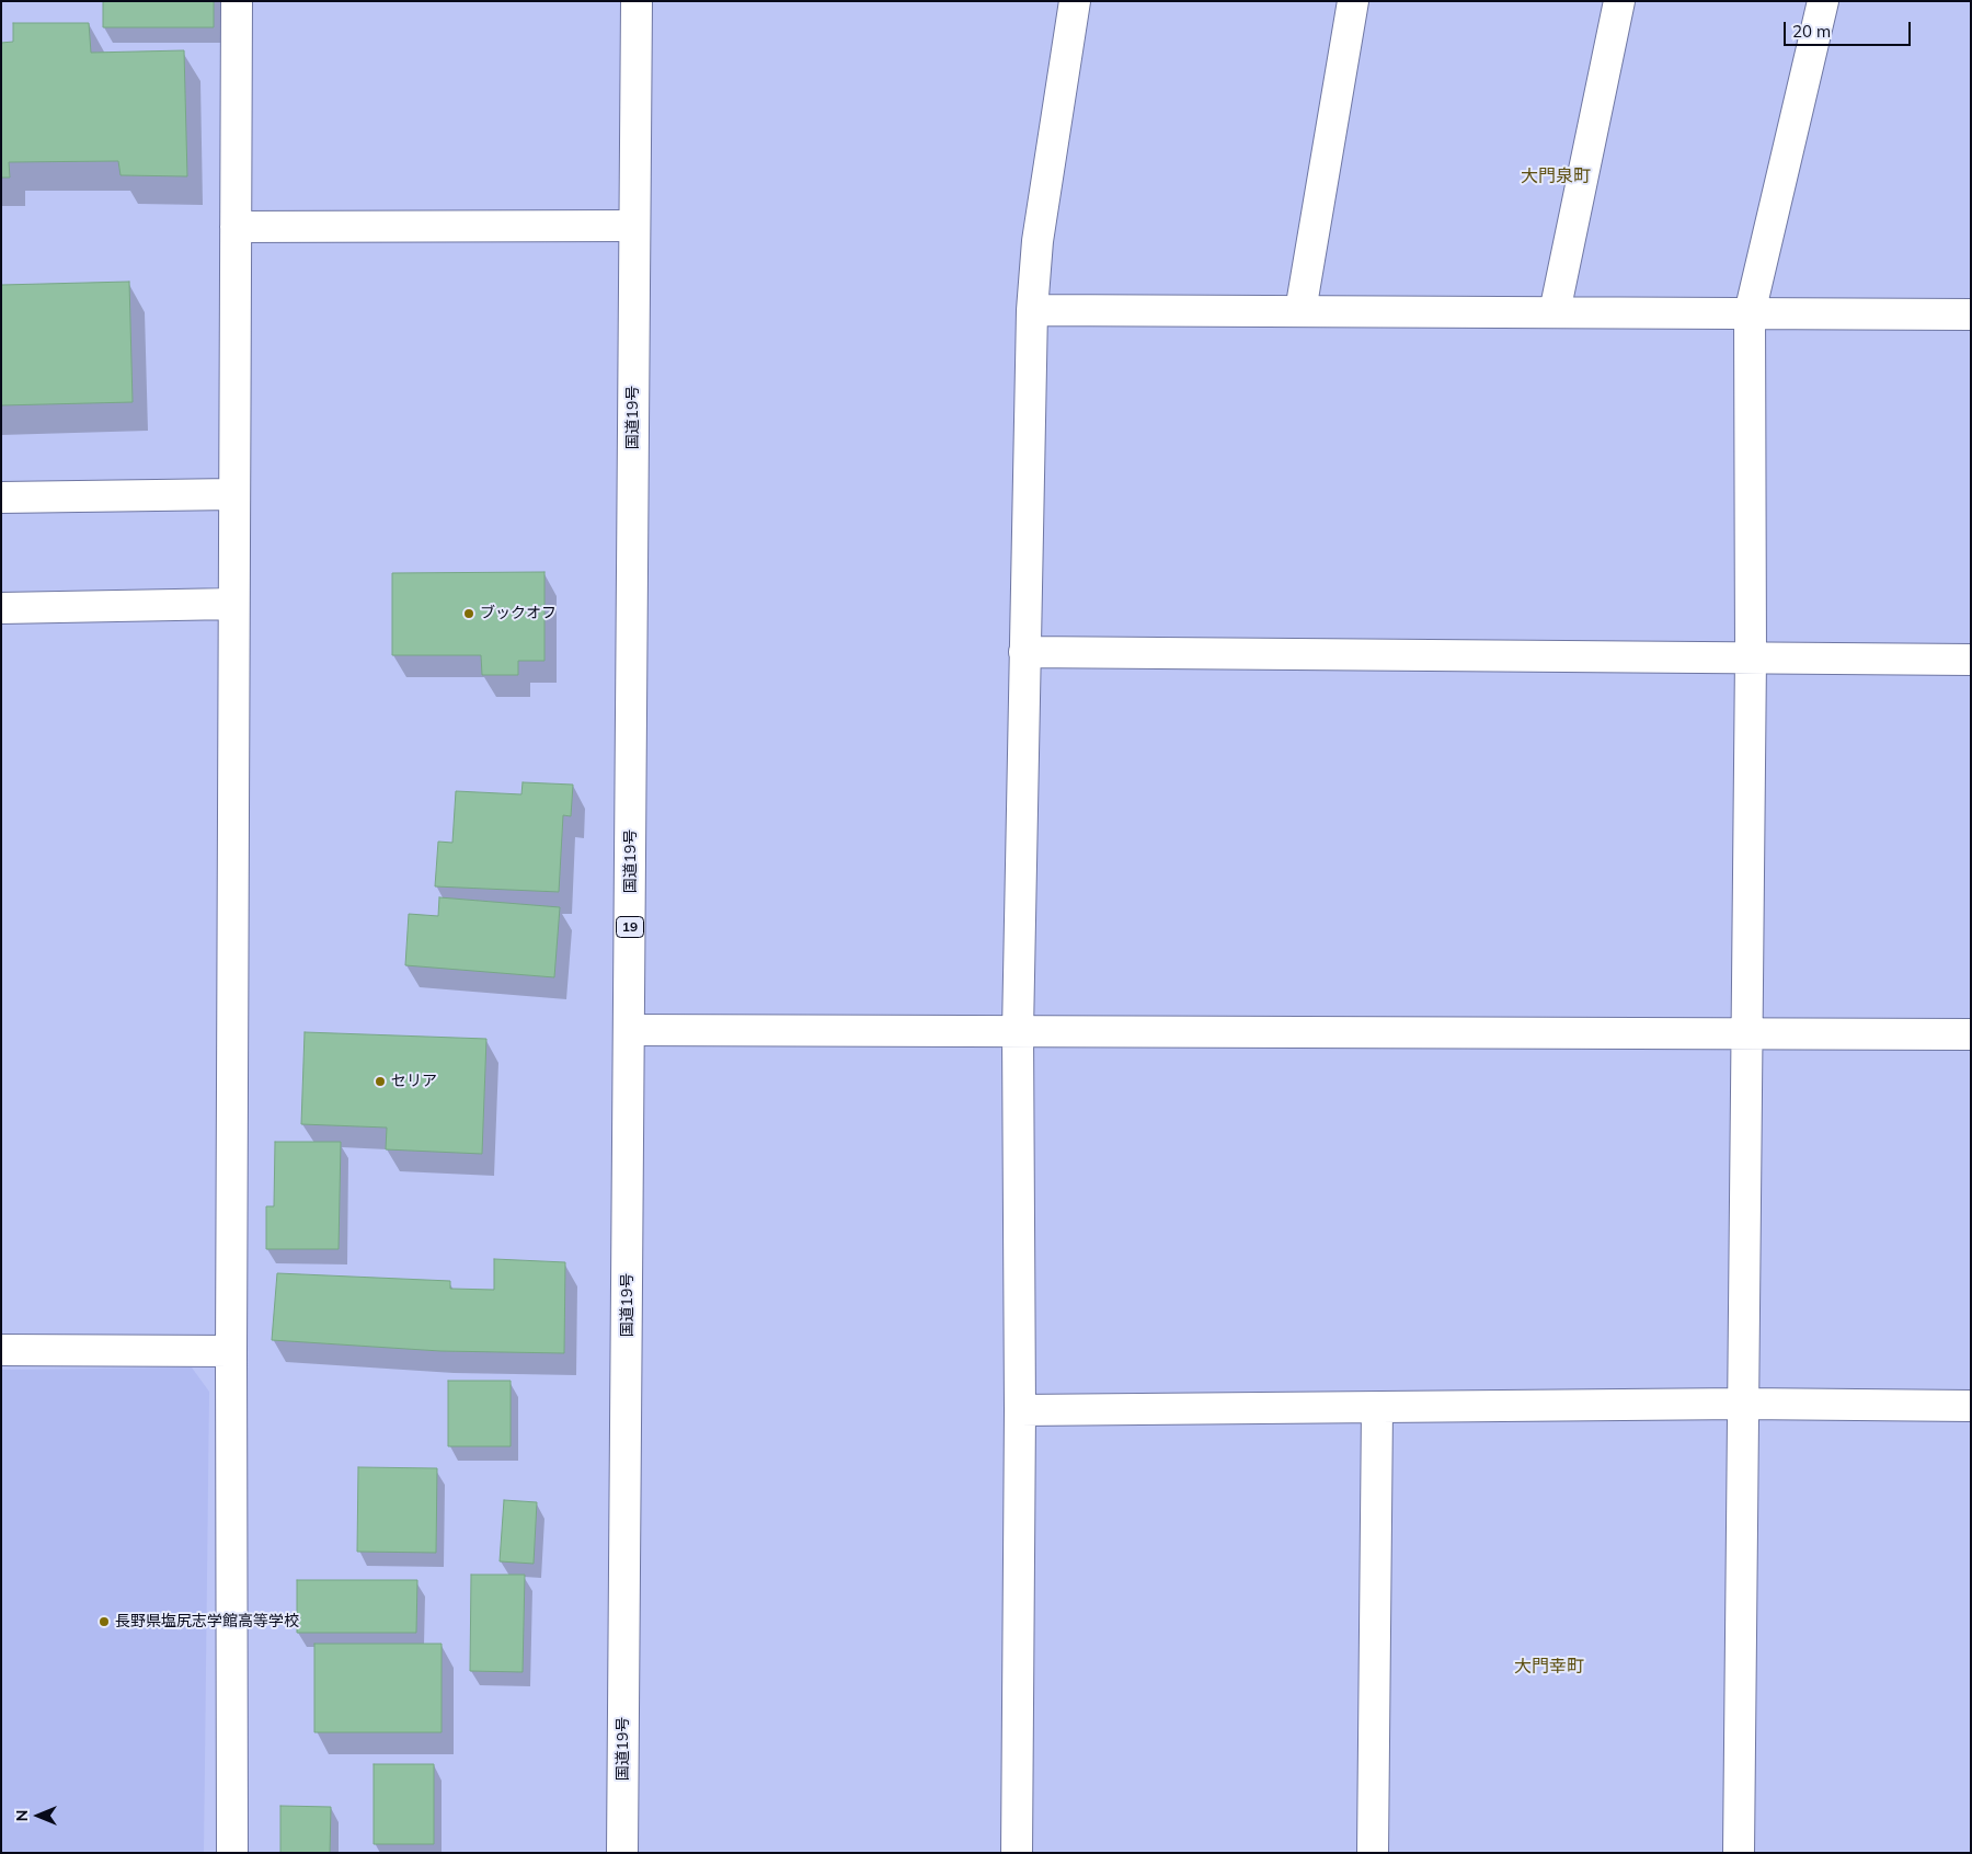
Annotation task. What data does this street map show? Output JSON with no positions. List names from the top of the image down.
{
  "streets": {
    "main road": ["国道19号", "19"]
  },
  "districts": ["大門泉町", "大門幸町"],
  "places": ["ブックオフ", "セリア", "長野県塩尻志学館高等学校"],
  "scale_bar": "20 m",
  "north": "left"
}
